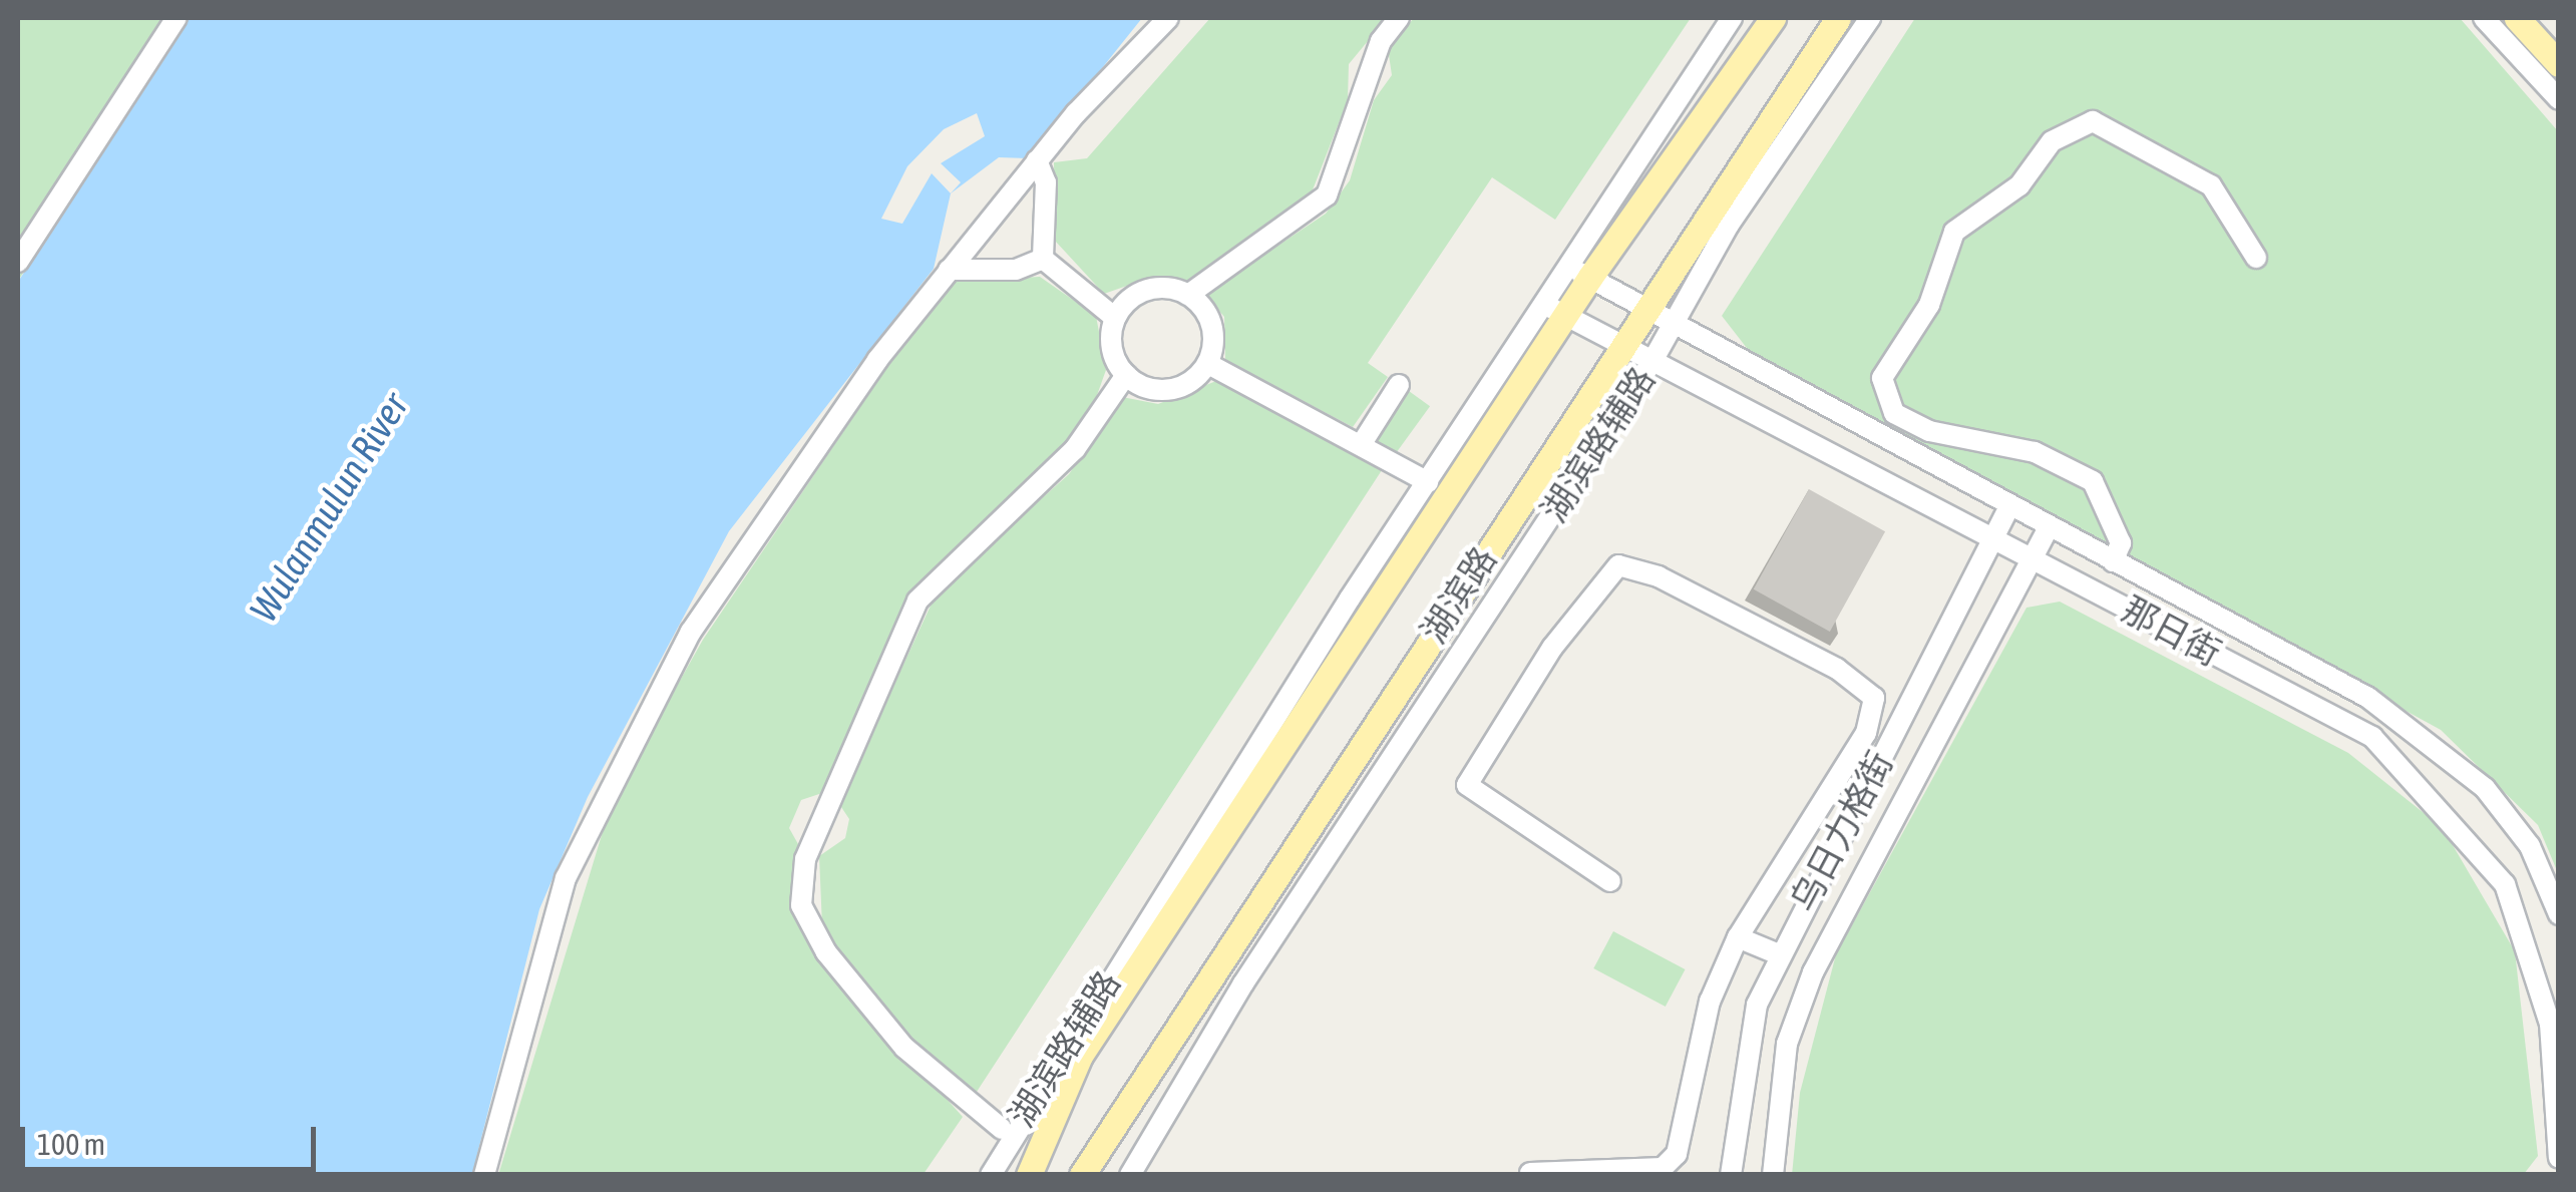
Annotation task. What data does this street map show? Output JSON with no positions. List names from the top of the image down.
{
  "streets": {
    "main road": ["湖滨路"],
    "street": ["湖滨路辅路", "那日街", "乌日力格街"]
  },
  "crossings": [
    ["湖滨路辅路", "湖滨路"],
    ["湖滨路辅路", "那日街"],
    ["湖滨路", "那日街"],
    ["那日街", "乌日力格街"]
  ],
  "water": ["Wulanmulun River"],
  "scale_bar": "100 m"
}
